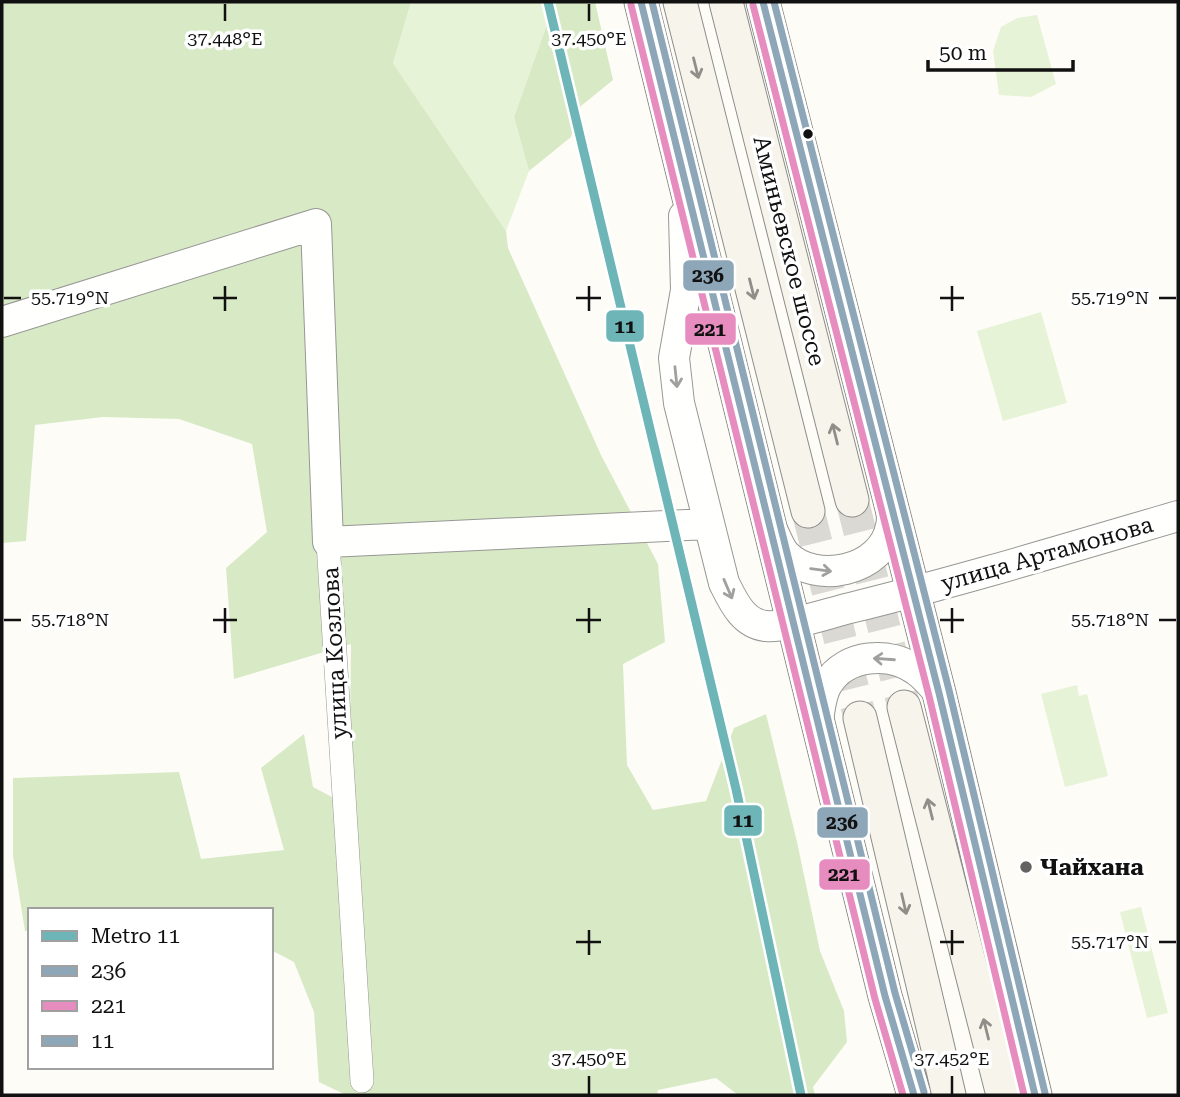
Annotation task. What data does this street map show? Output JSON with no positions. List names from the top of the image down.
{
  "streets": {
    "main road": ["Аминьевское шоссе"],
    "street": ["улица Артамонова", "улица Козлова"]
  },
  "one_way": ["улица Артамонова"],
  "places": ["Чайхана"],
  "lines": [
    "metro line 11",
    "transit line 236",
    "transit line 11",
    "transit line 221"
  ],
  "legend": [
    "Metro 11",
    "236",
    "221",
    "11"
  ],
  "scale_bar": "50 m",
  "coordinates": [
    "37.448°E",
    "37.450°E",
    "55.719°N",
    "55.718°N",
    "55.717°N",
    "37.452°E"
  ]
}
